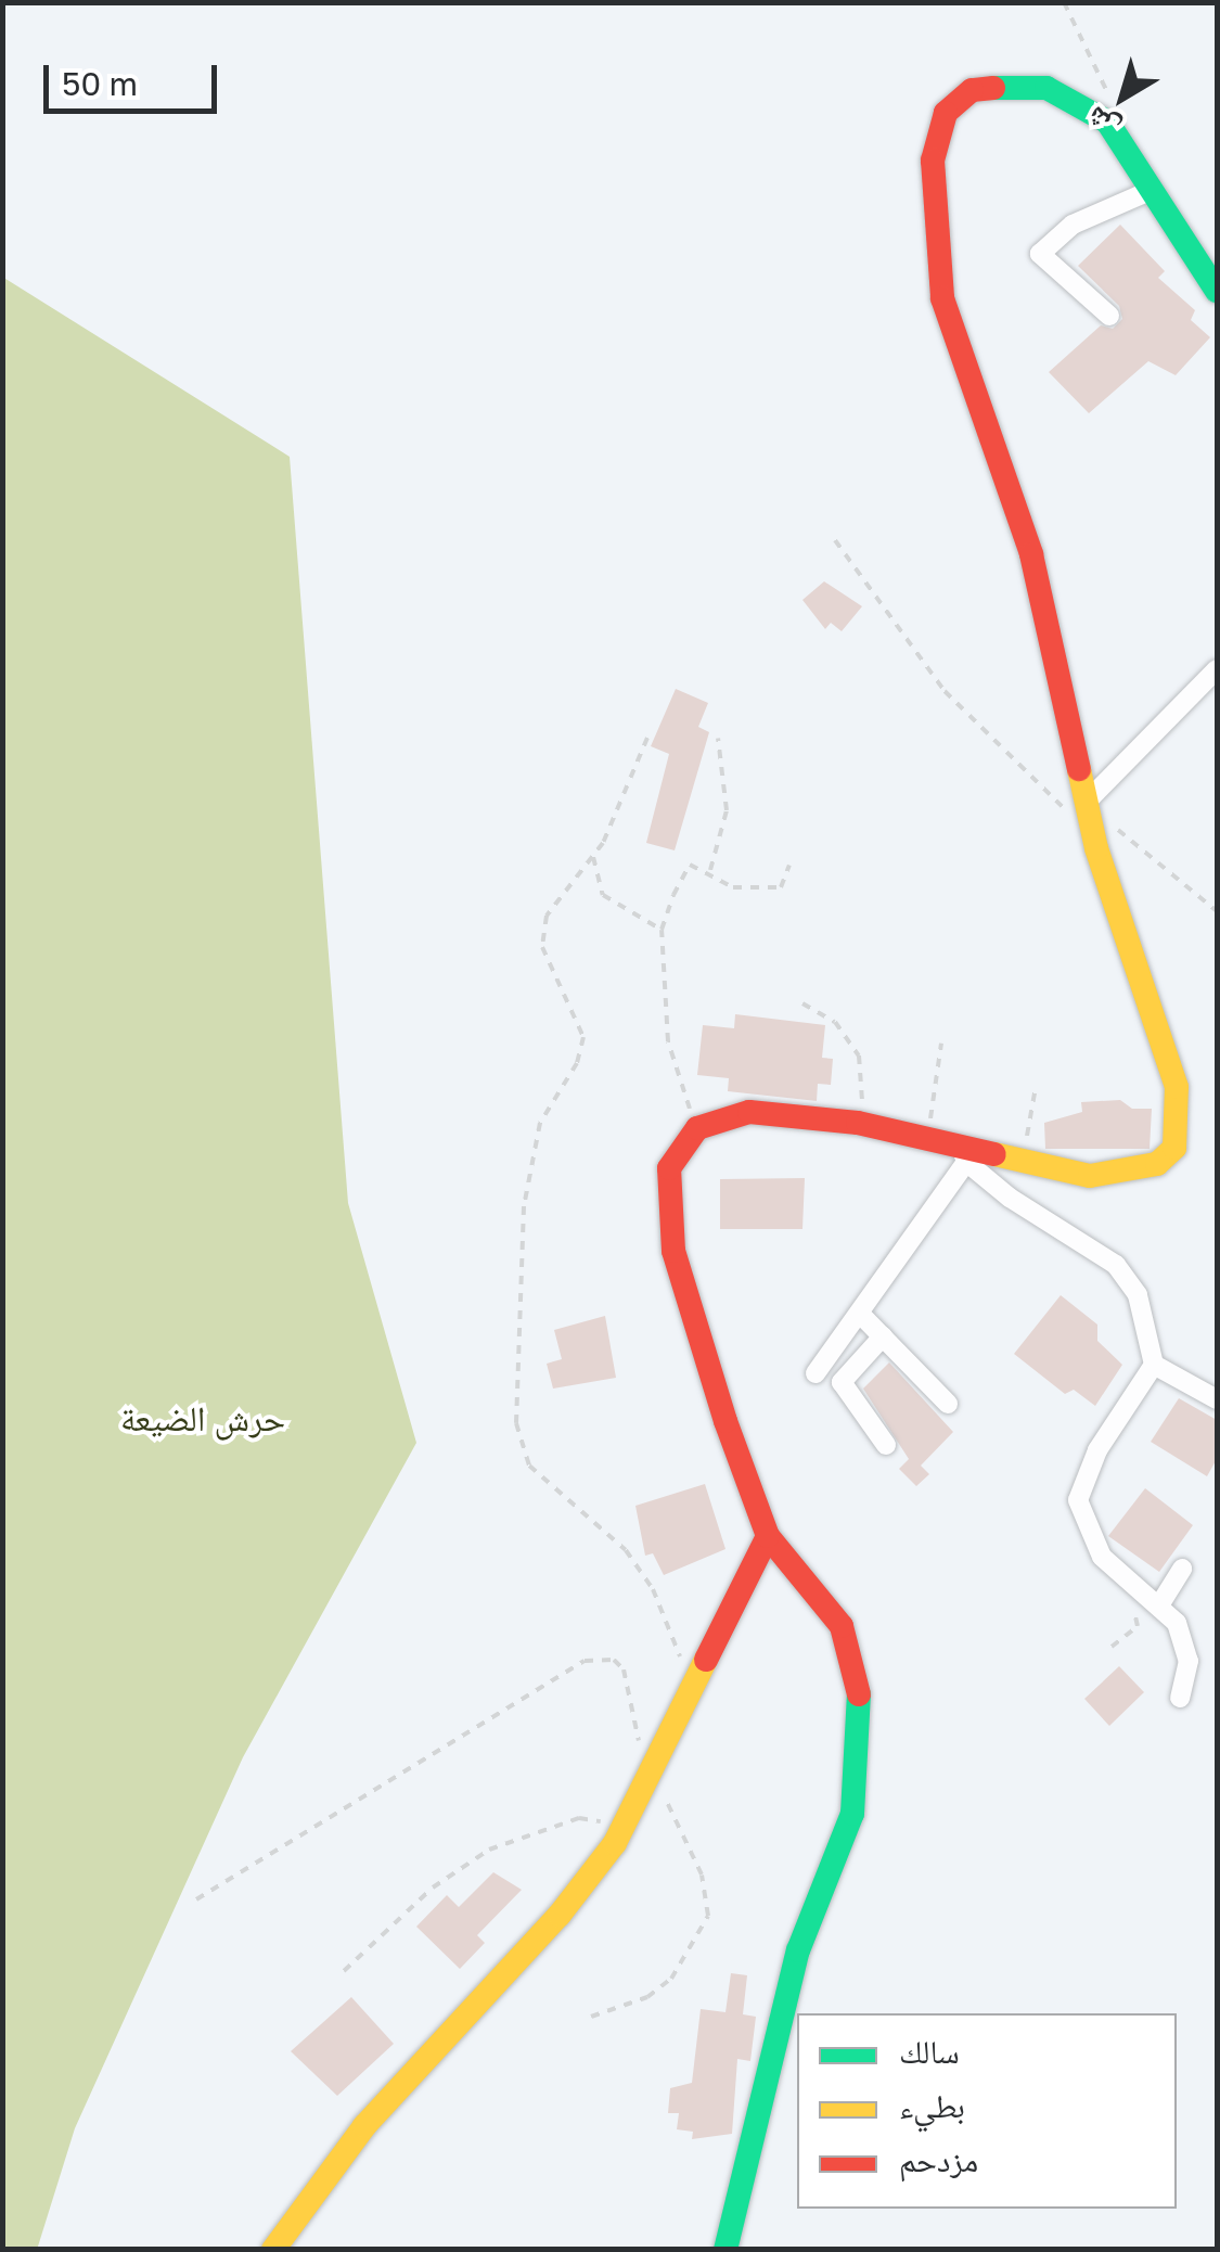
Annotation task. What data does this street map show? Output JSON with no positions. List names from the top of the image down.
{
  "parks": ["حرش الضيعة"],
  "legend": ["سالك", "بطيء", "مزدحم"],
  "scale_bar": "50 m",
  "north": "bottom left"
}
